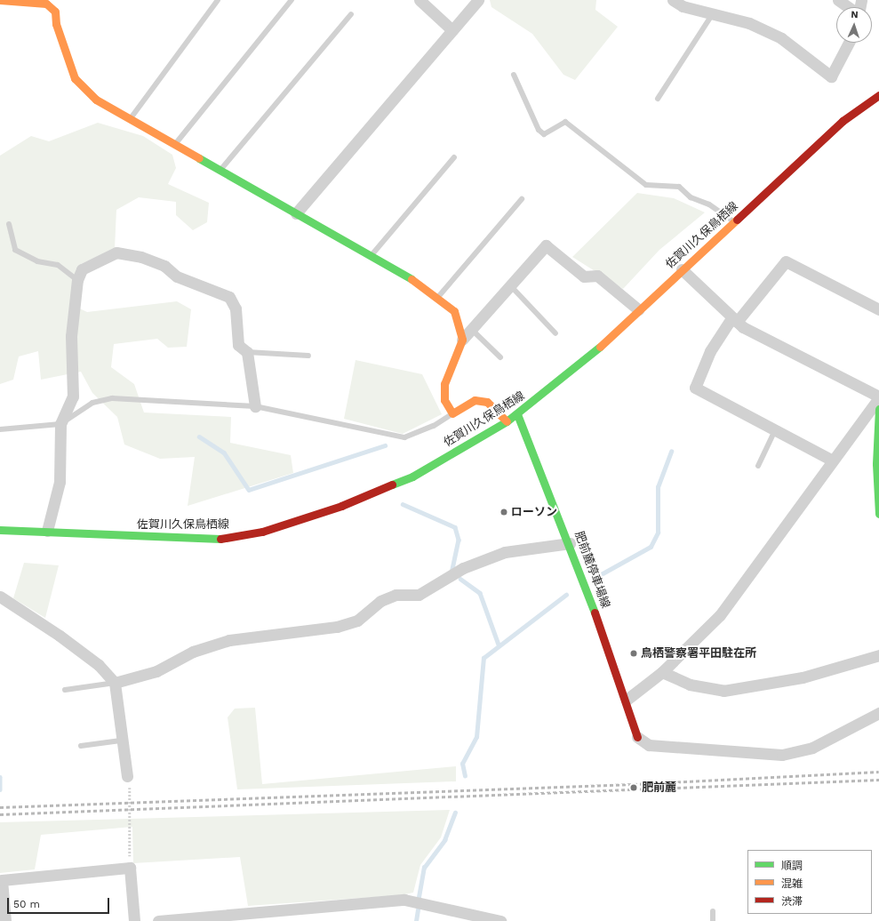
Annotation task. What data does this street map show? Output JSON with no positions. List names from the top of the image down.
{
  "streets": {
    "main road": ["佐賀川久保鳥栖線", "肥前麓停車場線"]
  },
  "crossings": [
    ["佐賀川久保鳥栖線", "肥前麓停車場線"]
  ],
  "places": ["ローソン", "鳥栖警察署平田駐在所", "肥前麓"],
  "legend": ["順調", "混雑", "渋滞"],
  "scale_bar": "50 m",
  "north": "top"
}
